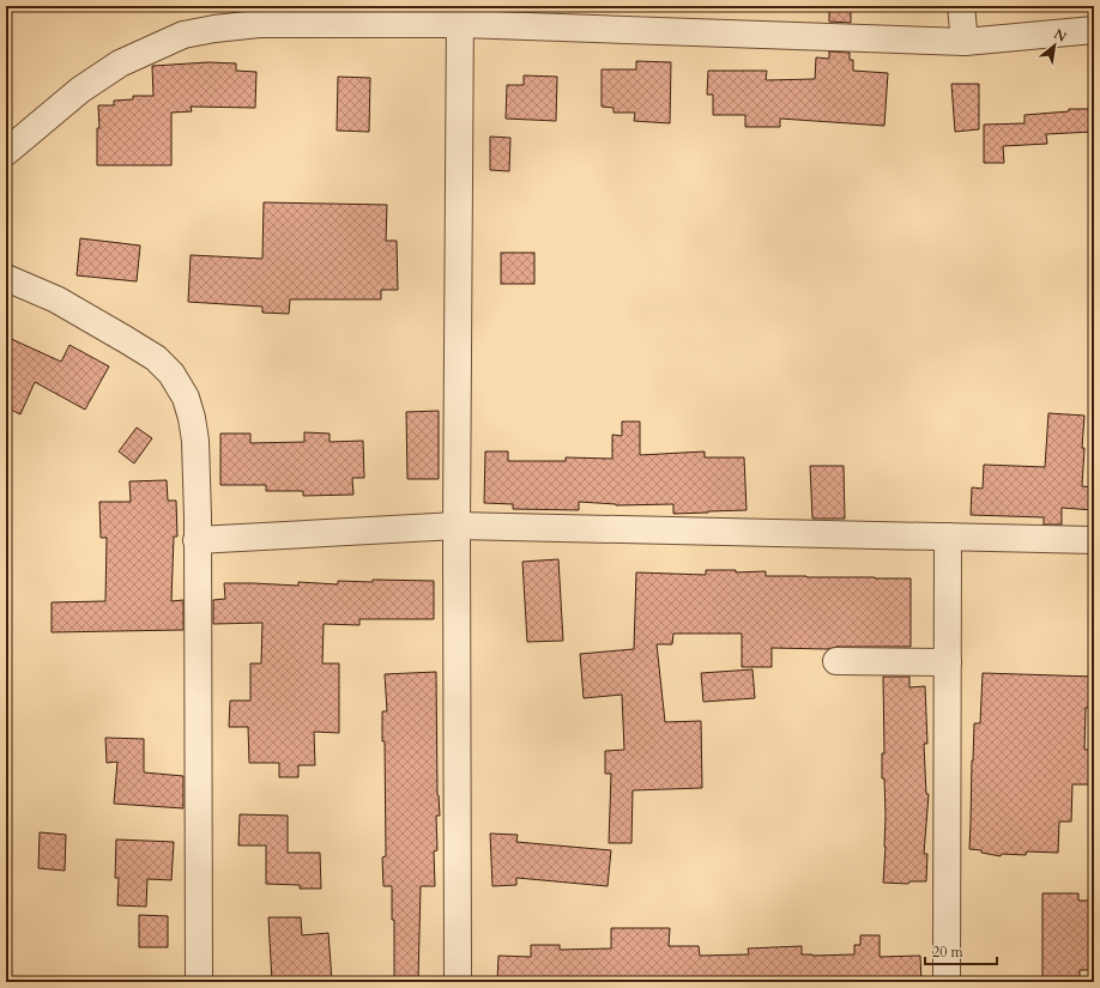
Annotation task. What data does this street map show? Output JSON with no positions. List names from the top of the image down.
{
  "scale_bar": "20 m",
  "north": "top right"
}
